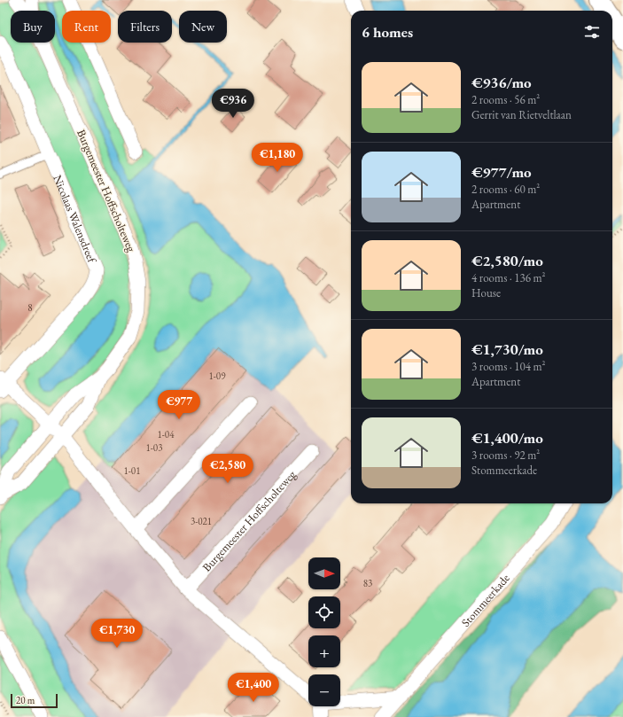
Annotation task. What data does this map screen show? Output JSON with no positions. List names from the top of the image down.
{
  "streets": {
    "street": ["Burgemeester Hoffscholteweg", "Nicolaas Walensdreef", "Stommeerkade"]
  },
  "house_numbers": [
    "8",
    "1-09",
    "1-04",
    "1-03",
    "1-01",
    "3-021",
    "83"
  ],
  "scale_bar": "20 m",
  "north": "right",
  "page": {
    "chip": [
      "Buy",
      "Rent",
      "Filters",
      "New"
    ],
    "heading": "6 homes",
    "list": [
      {
        "name": "€936/mo",
        "note": "2 rooms · 56 m² · Gerrit van Rietveltlaan"
      },
      {
        "name": "€977/mo",
        "note": "2 rooms · 60 m² · Apartment"
      },
      {
        "name": "€2,580/mo",
        "note": "4 rooms · 136 m² · House"
      },
      {
        "name": "€1,730/mo",
        "note": "3 rooms · 104 m² · Apartment"
      },
      {
        "name": "€1,400/mo",
        "note": "3 rooms · 92 m² · Stommeerkade"
      }
    ],
    "price": [
      "€936",
      "€1,180",
      "€977",
      "€2,580",
      "€1,730",
      "€1,400"
    ],
    "map_buttons": ["+", "−"],
    "scale": "20 m"
  }
}
